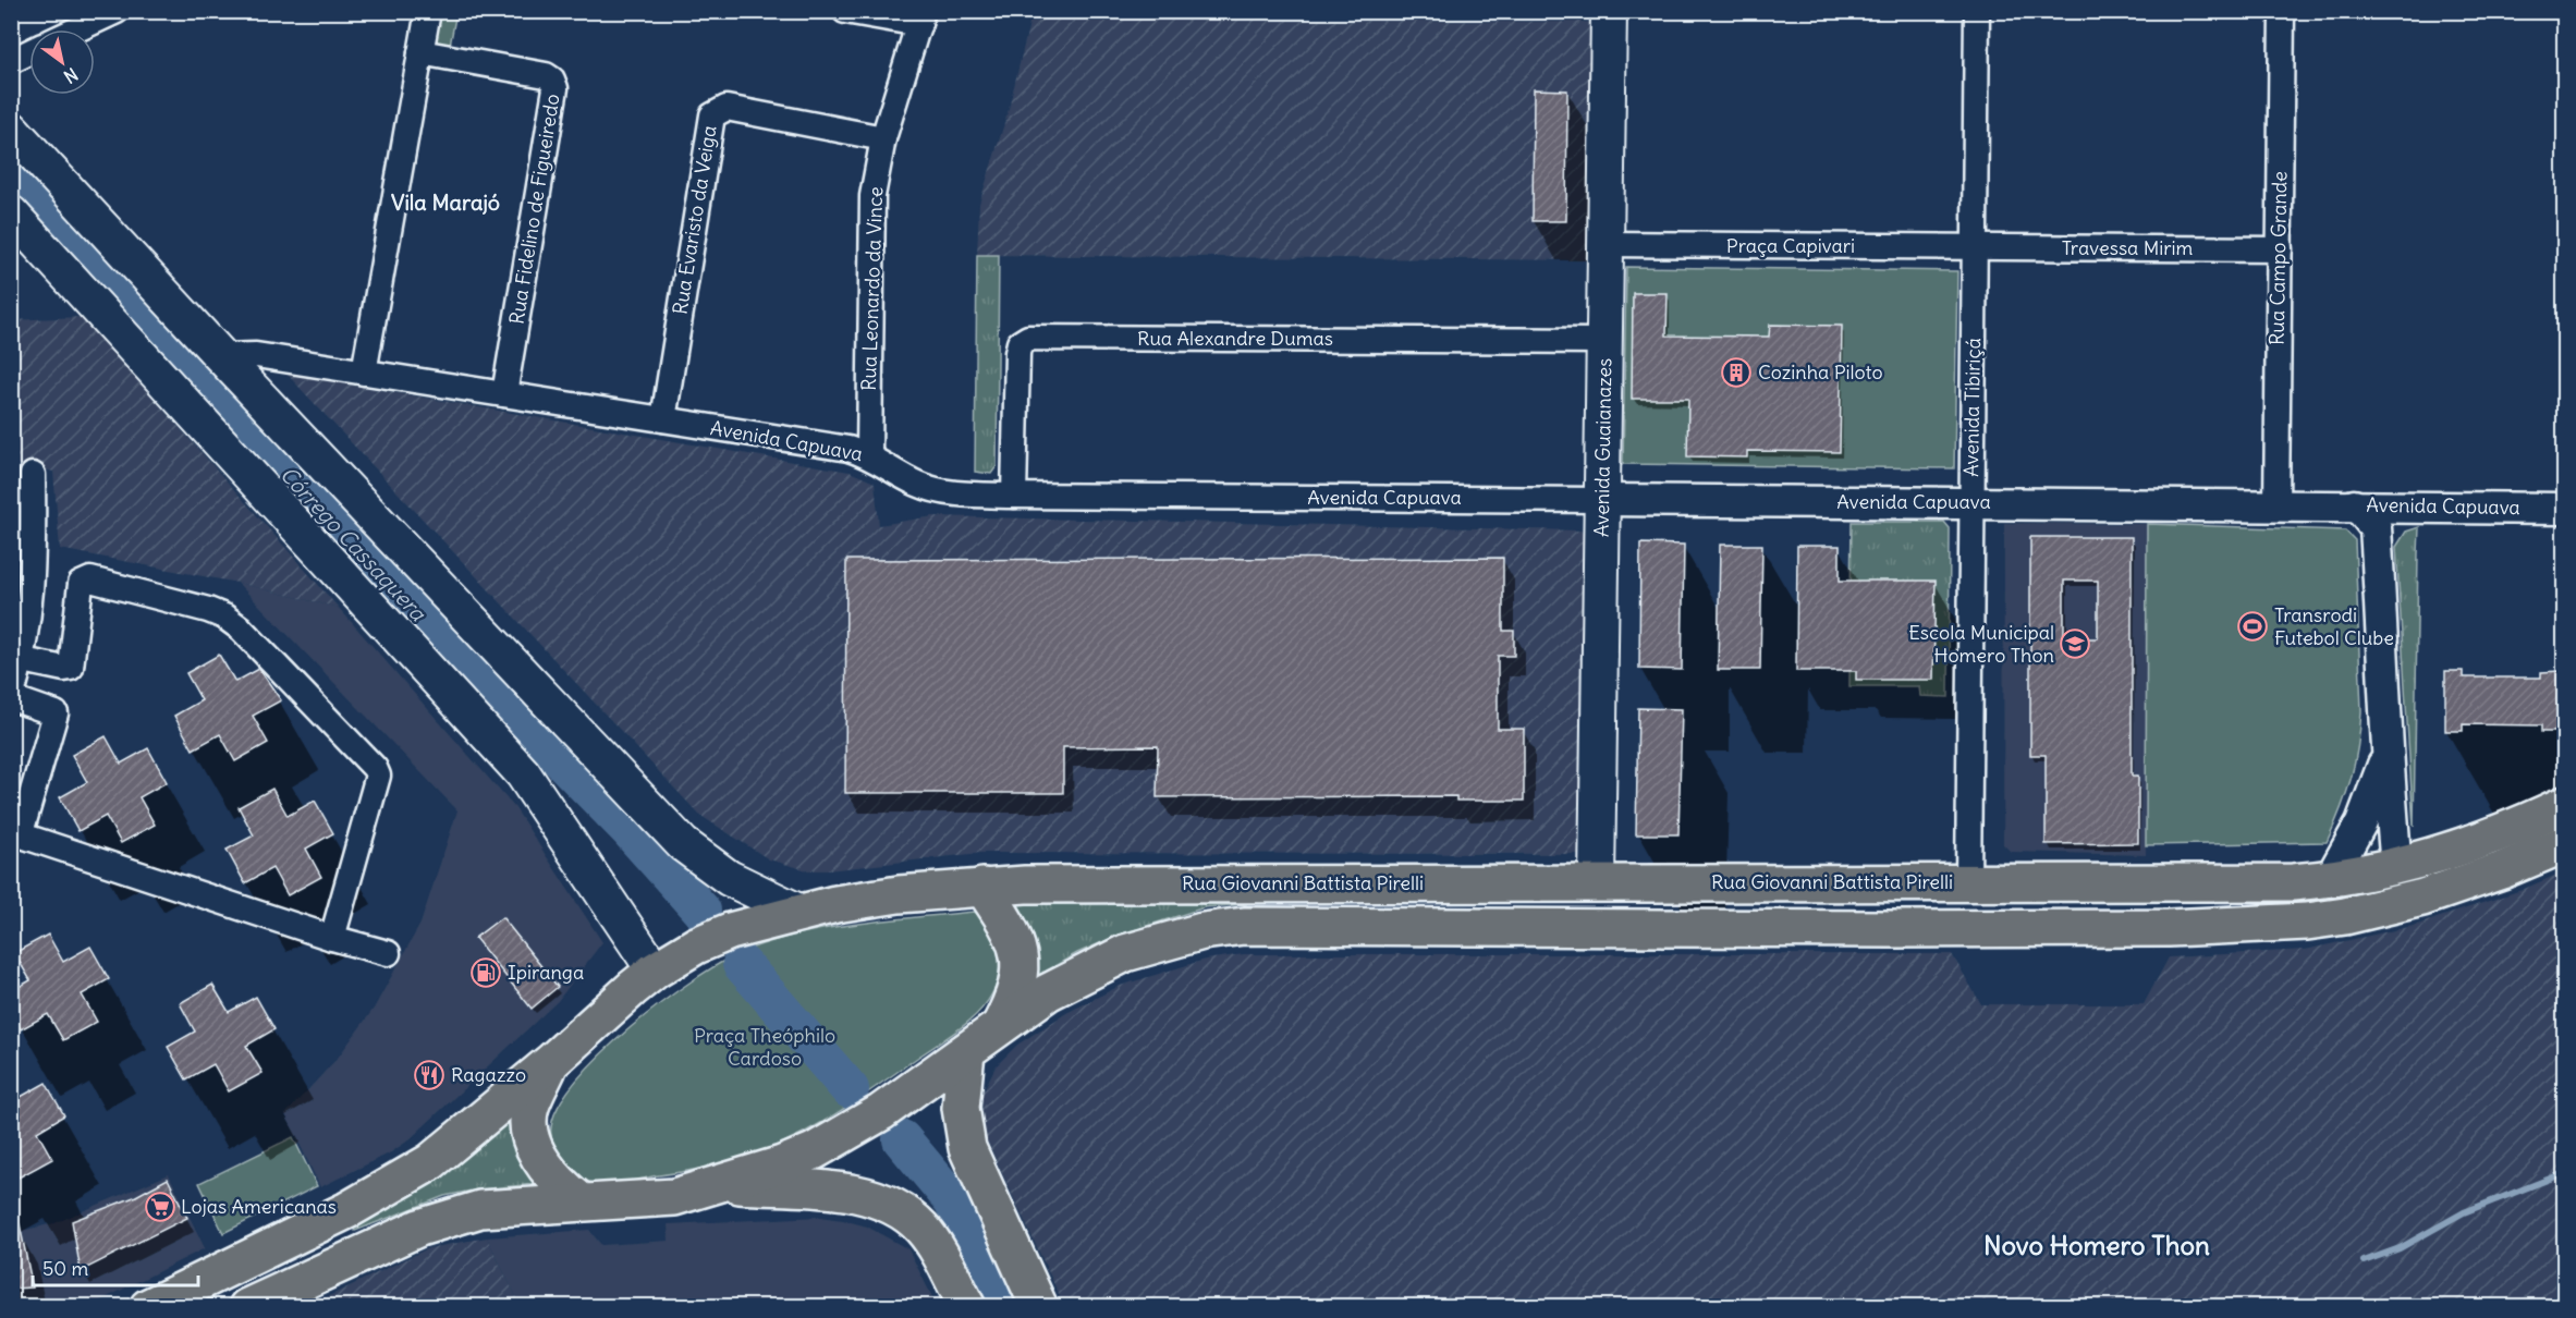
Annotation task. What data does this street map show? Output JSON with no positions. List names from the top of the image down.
{
  "streets": {
    "highway": ["Rua Giovanni Battista Pirelli"],
    "main road": ["Avenida Guaianazes"],
    "street": [
      "Rua Fidelino de Figueiredo",
      "Rua Evaristo da Veiga",
      "Praça Capivari",
      "Travessa Mirim",
      "Rua Campo Grande",
      "Rua Leonardo da Vince",
      "Rua Alexandre Dumas",
      "Avenida Tibiriçá",
      "Avenida Capuava"
    ]
  },
  "crossings": [
    ["Rua Fidelino de Figueiredo", "Avenida Capuava"],
    ["Rua Evaristo da Veiga", "Rua Leonardo da Vince"],
    ["Rua Evaristo da Veiga", "Avenida Capuava"],
    ["Praça Capivari", "Travessa Mirim"],
    ["Praça Capivari", "Avenida Tibiriçá"],
    ["Praça Capivari", "Avenida Guaianazes"],
    ["Travessa Mirim", "Rua Campo Grande"],
    ["Travessa Mirim", "Avenida Tibiriçá"],
    ["Rua Campo Grande", "Avenida Capuava"],
    ["Rua Leonardo da Vince", "Avenida Capuava"],
    ["Rua Alexandre Dumas", "Avenida Capuava"],
    ["Rua Alexandre Dumas", "Avenida Guaianazes"],
    ["Avenida Tibiriçá", "Avenida Capuava"],
    ["Avenida Tibiriçá", "Rua Giovanni Battista Pirelli"],
    ["Avenida Capuava", "Avenida Guaianazes"],
    ["Avenida Guaianazes", "Rua Giovanni Battista Pirelli"]
  ],
  "districts": ["Vila Marajó", "Novo Homero Thon"],
  "water": ["Córrego Cassaquera"],
  "parks": ["Praça Theóphilo Cardoso"],
  "places": {
    "building": ["Cozinha Piloto"],
    "sports": ["Transrodi Futebol Clube"],
    "school or university": ["Escola Municipal Homero Thon"],
    "fuel station": ["Ipiranga"],
    "restaurant": ["Ragazzo"],
    "supermarket": ["Lojas Americanas"]
  },
  "scale_bar": "50 m",
  "north": "bottom right"
}
